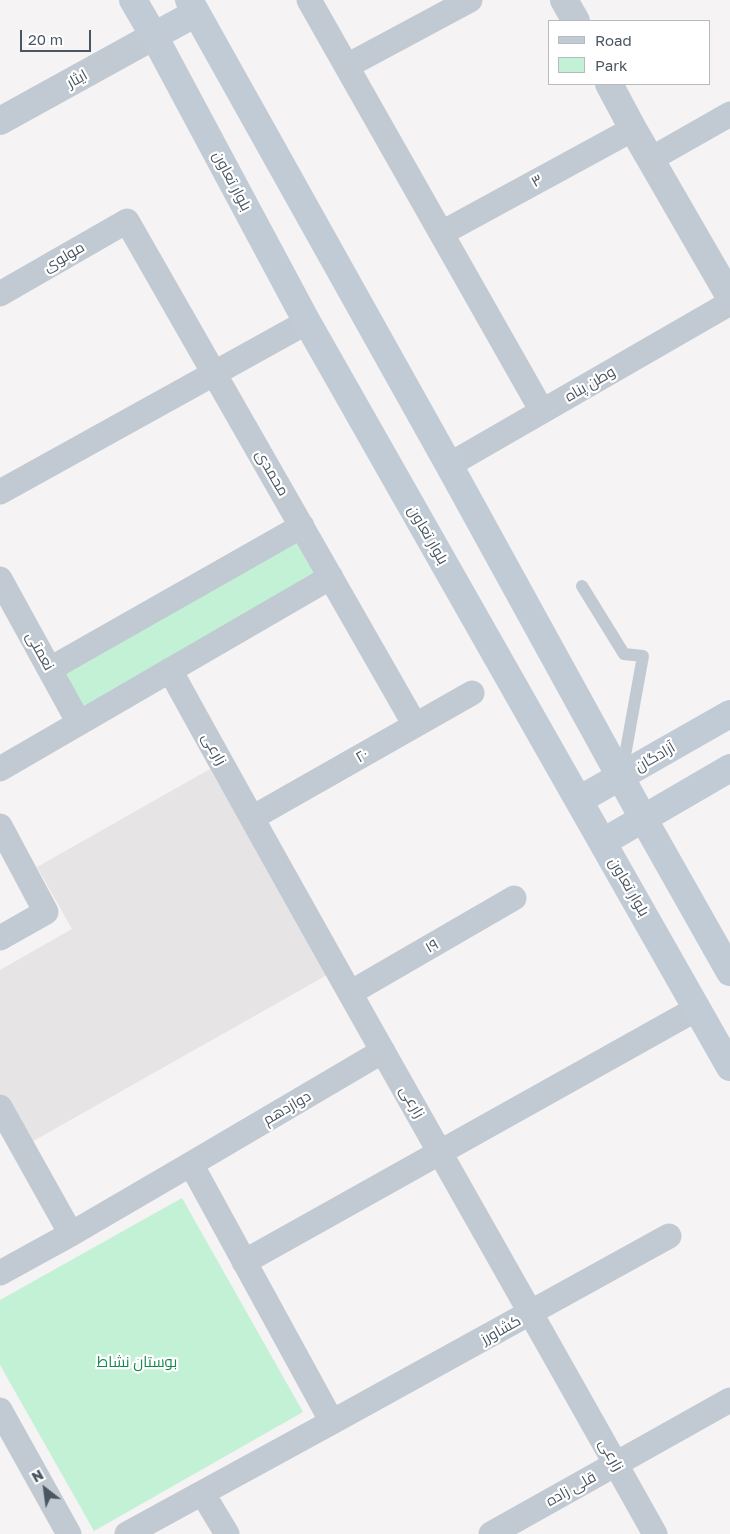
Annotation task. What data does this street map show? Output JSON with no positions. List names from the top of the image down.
{
  "streets": {
    "main road": ["بلوار تعاون", "آزادگان"],
    "street": [
      "ایثار",
      "۳",
      "مولوی",
      "وطن پناه",
      "محمدی",
      "نعمتی",
      "زارعی",
      "۲۰",
      "۱۹",
      "دوازدهم",
      "کشاورز",
      "قلی زاده"
    ]
  },
  "crossings": [
    ["ایثار", "بلوار تعاون"],
    ["بلوار تعاون", "آزادگان"],
    ["مولوی", "محمدی"],
    ["محمدی", "۲۰"],
    ["زارعی", "۲۰"],
    ["زارعی", "۱۹"],
    ["زارعی", "دوازدهم"],
    ["زارعی", "کشاورز"],
    ["زارعی", "قلی زاده"]
  ],
  "parks": ["بوستان نشاط"],
  "legend": ["Road", "Park"],
  "scale_bar": "20 m",
  "north": "top left"
}
